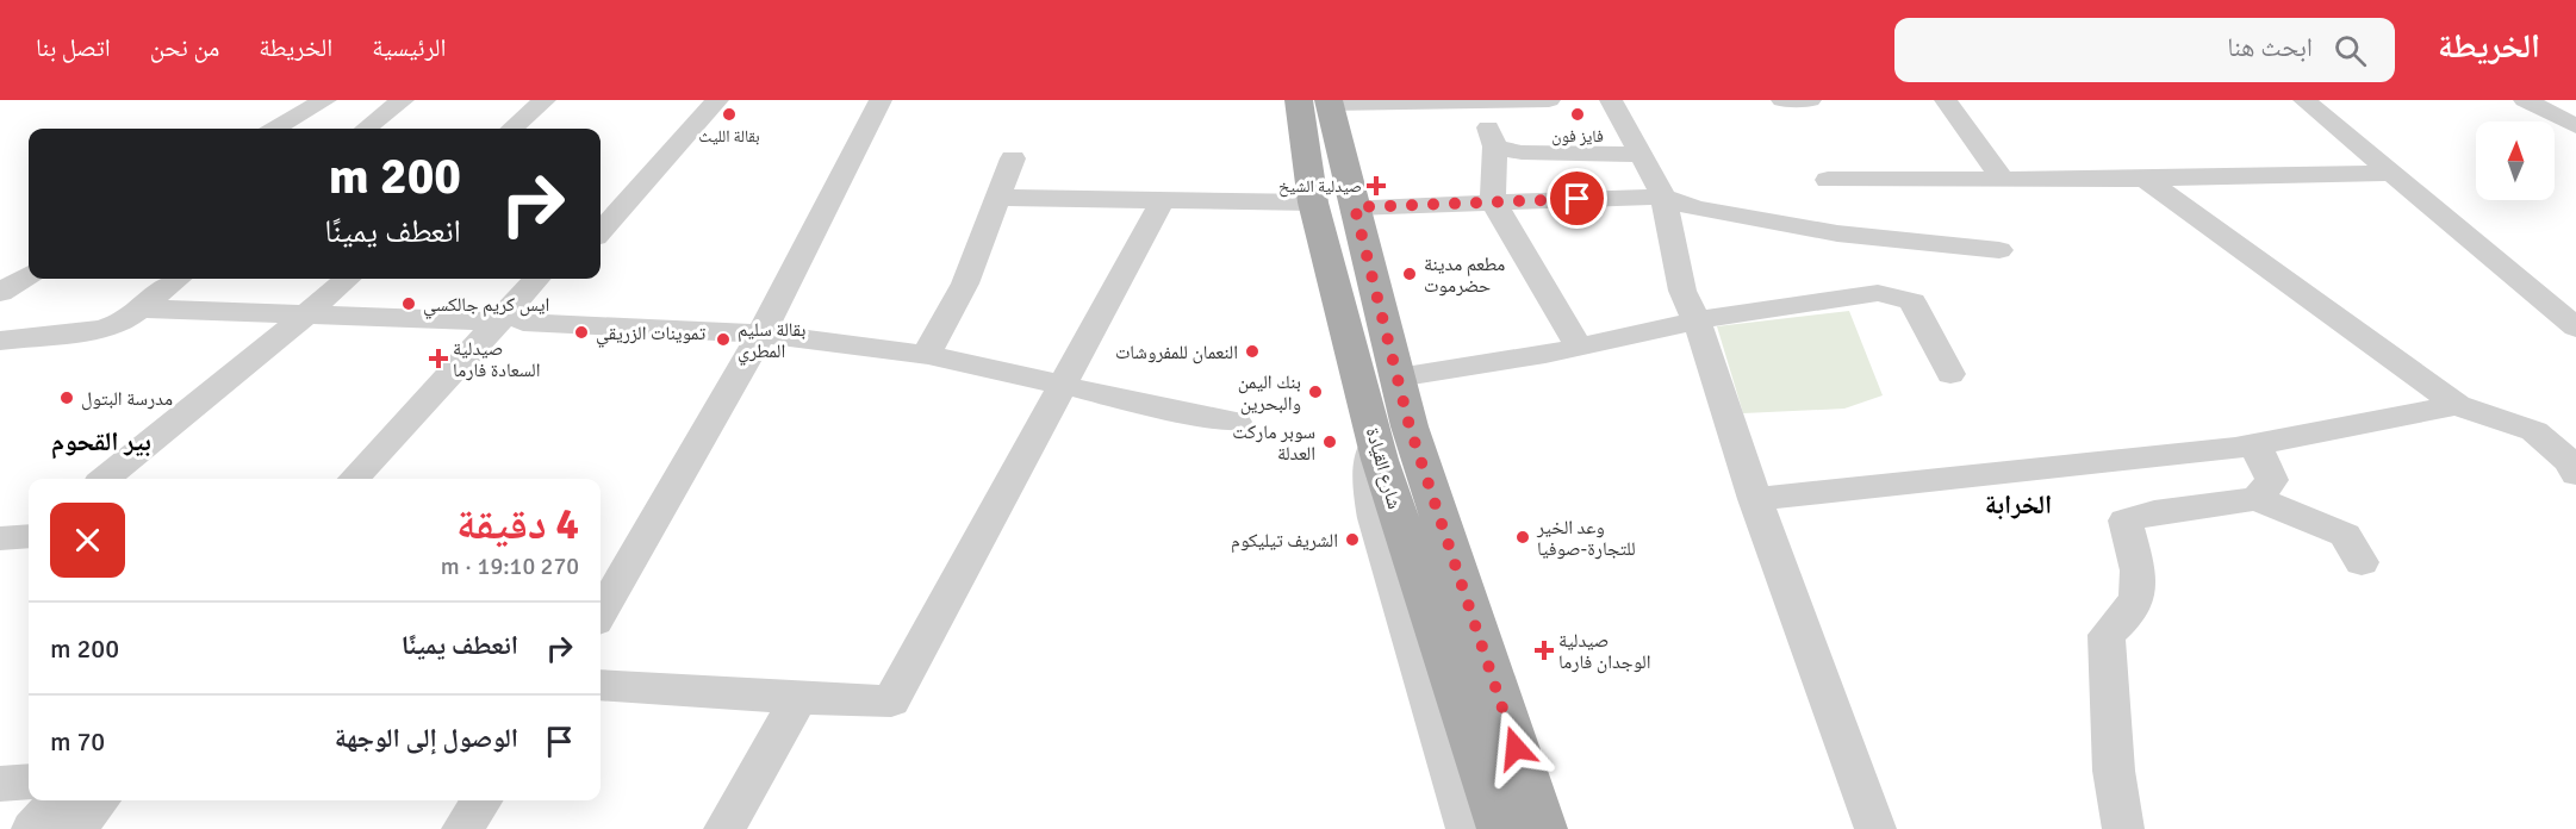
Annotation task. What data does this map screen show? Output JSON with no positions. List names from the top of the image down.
{
  "streets": {
    "main road": ["شارع القيادة"]
  },
  "districts": ["بير القحوم", "الخرابة"],
  "places": {
    "other": [
      "بقالة الليث",
      "فايز فون",
      "مطعم مدينة حضرموت",
      "ايس كريم جالكسي",
      "تموينات الزريقي",
      "بقالة سليم المطري",
      "النعمان للمفروشات",
      "بنك اليمن والبحرين",
      "مدرسة البتول",
      "سوبر ماركت العدلة",
      "وعد الخير للتجارة-صوفيا",
      "الشريف تيليكوم"
    ],
    "health": ["صيدلية الشيخ", "صيدلية السعادة فارما", "صيدلية الوجدان فارما"]
  },
  "north": "top",
  "page": {
    "header": "الخريطة",
    "search": "ابحث هنا",
    "nav": [
      "الرئيسية",
      "الخريطة",
      "من نحن",
      "اتصل بنا"
    ],
    "turn": ["200 m", "انعطف يمينًا"],
    "heading": ["4 دقيقة", "270 m · 19:10"],
    "list": [
      {
        "name": "انعطف يمينًا",
        "value": "200 m"
      },
      {
        "name": "الوصول إلى الوجهة",
        "value": "70 m"
      }
    ]
  }
}
